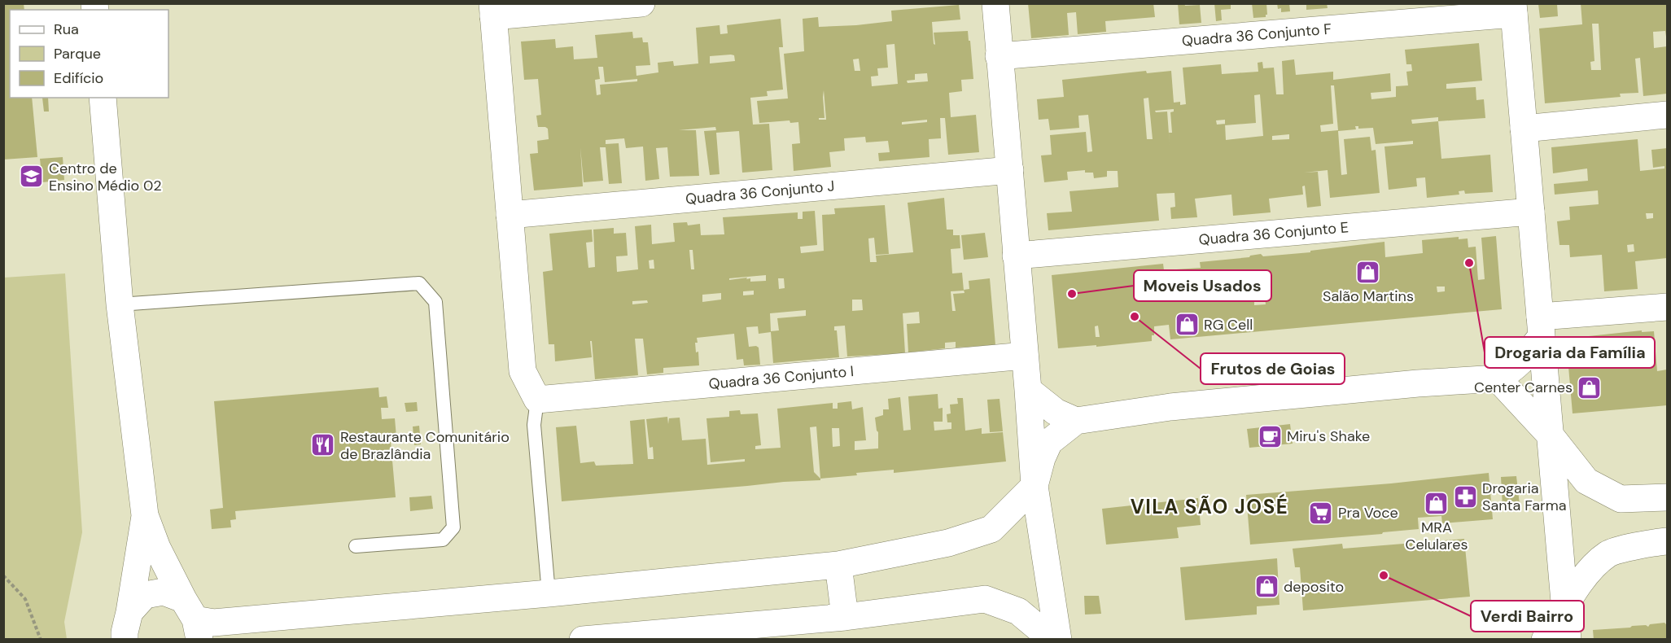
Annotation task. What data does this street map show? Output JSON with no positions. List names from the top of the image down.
{
  "streets": {
    "street": [
      "Quadra 36 Conjunto F",
      "Quadra 36 Conjunto J",
      "Quadra 36 Conjunto E",
      "Quadra 36 Conjunto I"
    ]
  },
  "districts": ["VILA SÃO JOSÉ"],
  "places": {
    "school or university": ["Centro de Ensino Médio 02"],
    "other": [
      "Drogaria da Família",
      "Moveis Usados",
      "Frutos de Goias",
      "Verdi Bairro"
    ],
    "shop": [
      "Salão Martins",
      "RG Cell",
      "Center Carnes",
      "MRA Celulares",
      "deposito"
    ],
    "cafe": ["Miru's Shake"],
    "restaurant": ["Restaurante Comunitário de Brazlândia"],
    "pharmacy": ["Drogaria Santa Farma"],
    "supermarket": ["Pra Voce"]
  },
  "legend": ["Rua", "Parque", "Edifício"]
}
